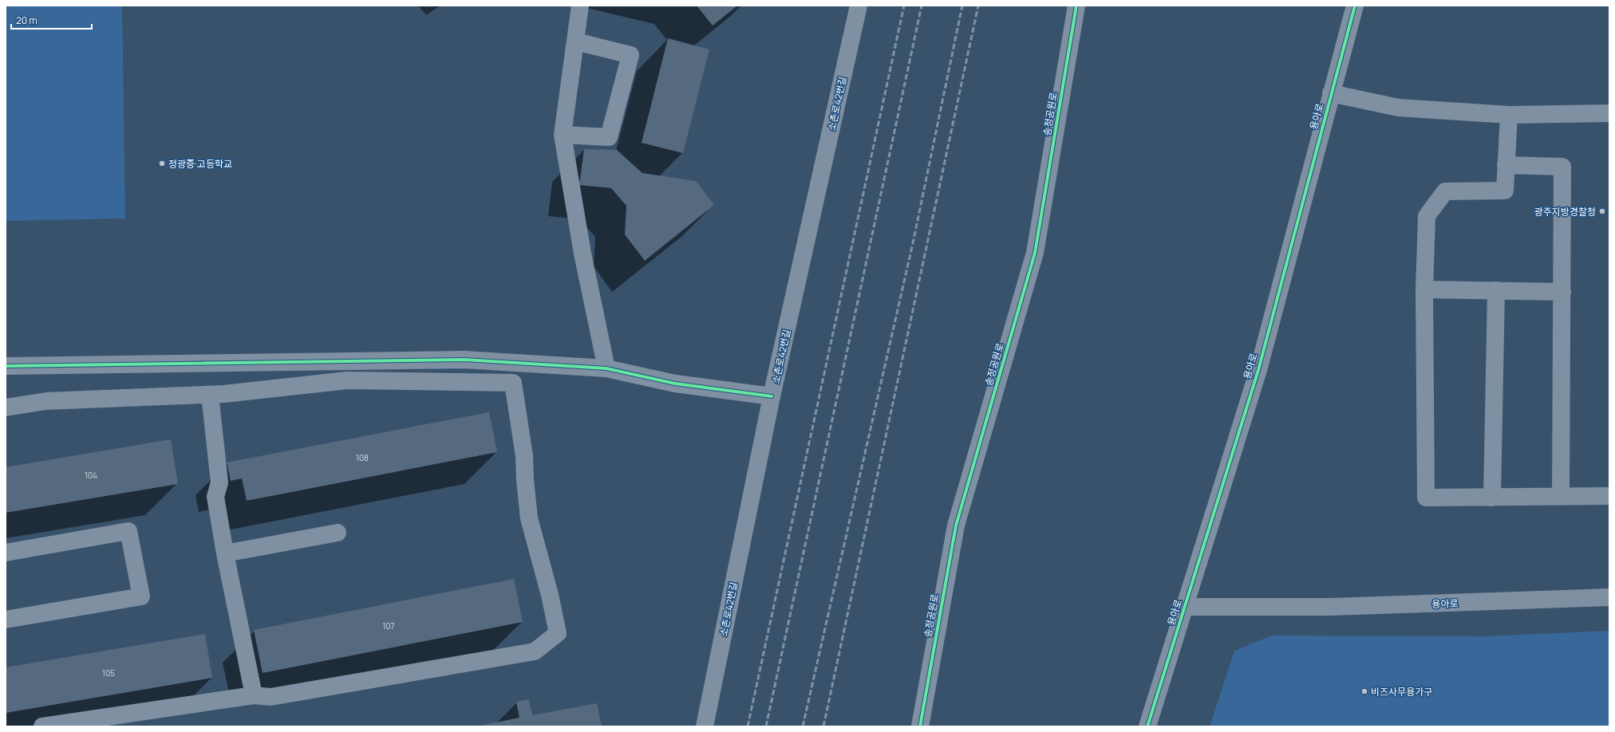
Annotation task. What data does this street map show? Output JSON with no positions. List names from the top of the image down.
{
  "streets": {
    "street": ["소촌로42번길", "송정공원로", "용아로"]
  },
  "places": ["정광중·고등학교", "광주지방경찰청", "비즈사무용가구"],
  "house_numbers": [
    "108",
    "104",
    "107",
    "105"
  ],
  "scale_bar": "20 m"
}
